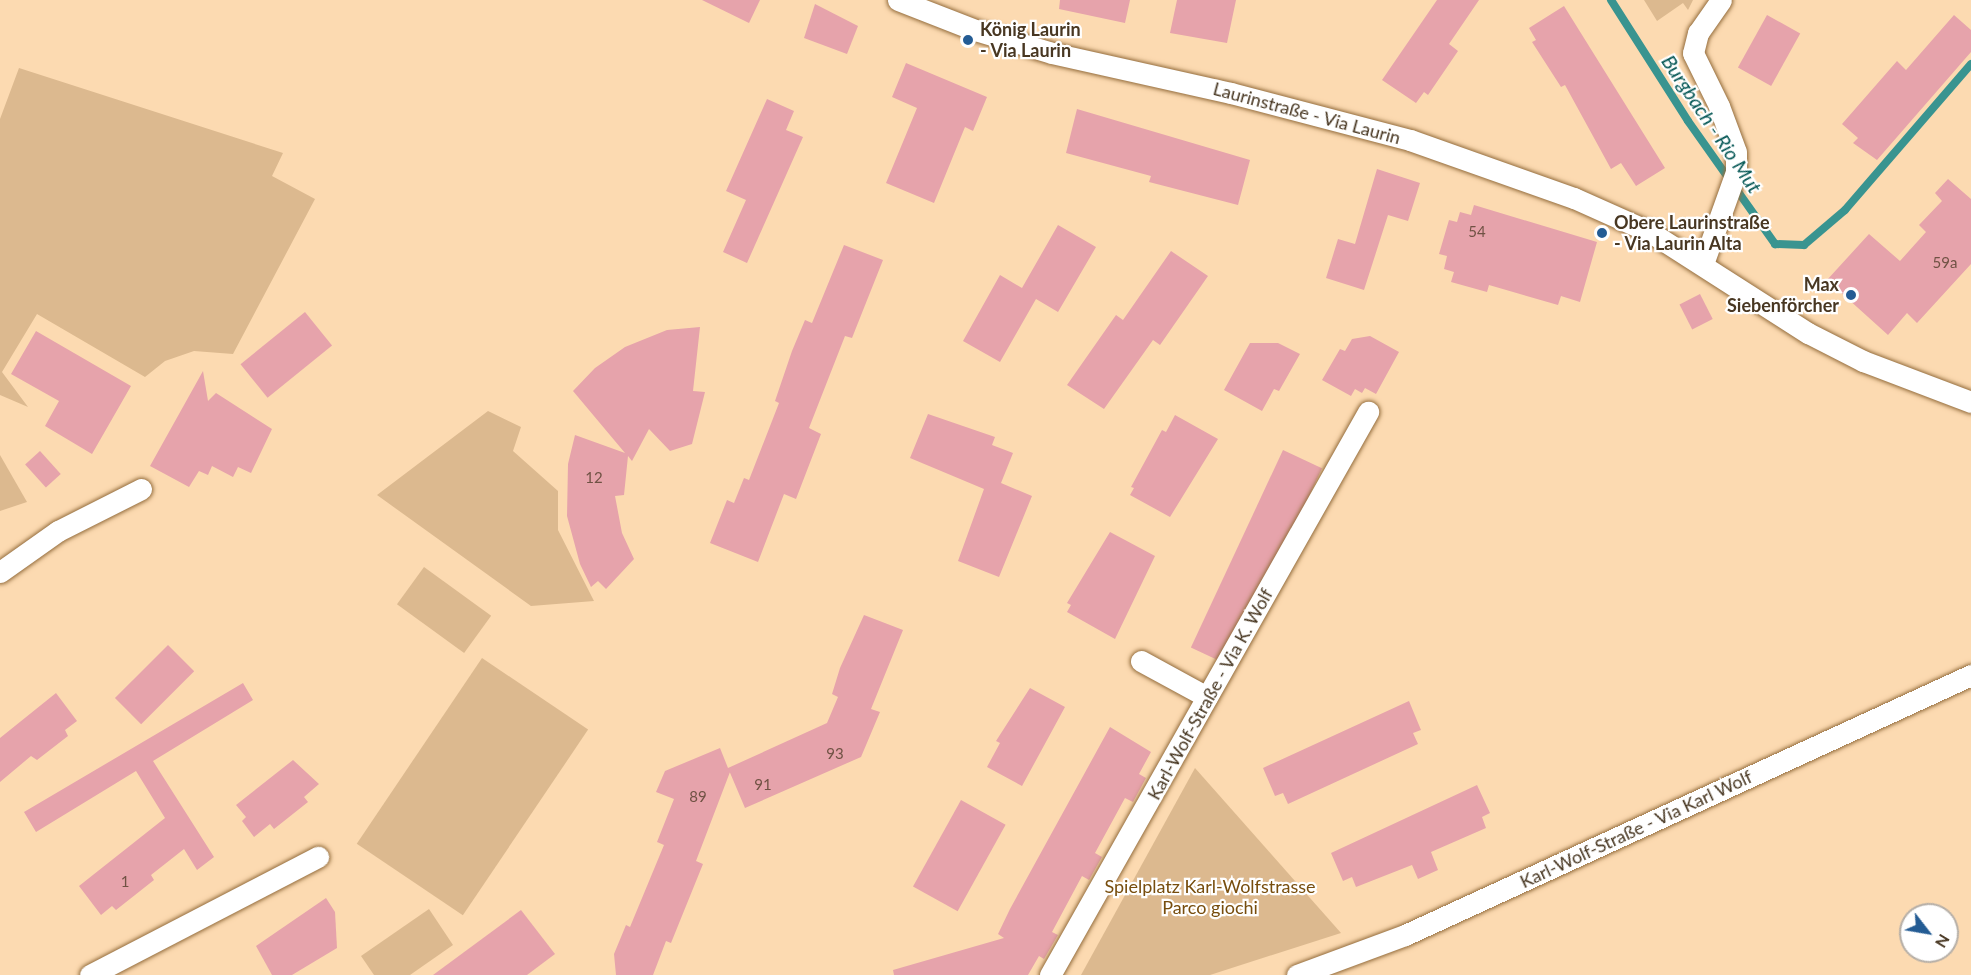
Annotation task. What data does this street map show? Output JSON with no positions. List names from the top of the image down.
{
  "streets": {
    "street": ["Laurinstraße - Via Laurin", "Karl-Wolf-Straße - Via K. Wolf", "Karl-Wolf-Straße - Via Karl Wolf"]
  },
  "water": ["Burgbach - Rio Mut"],
  "parks": ["Spielplatz Karl-Wolfstrasse Parco giochi"],
  "places": ["König Laurin - Via Laurin", "Obere Laurinstraße - Via Laurin Alta", "Max Siebenförcher"],
  "house_numbers": [
    "54",
    "59a",
    "12",
    "93",
    "91",
    "89",
    "1"
  ],
  "north": "bottom right"
}
